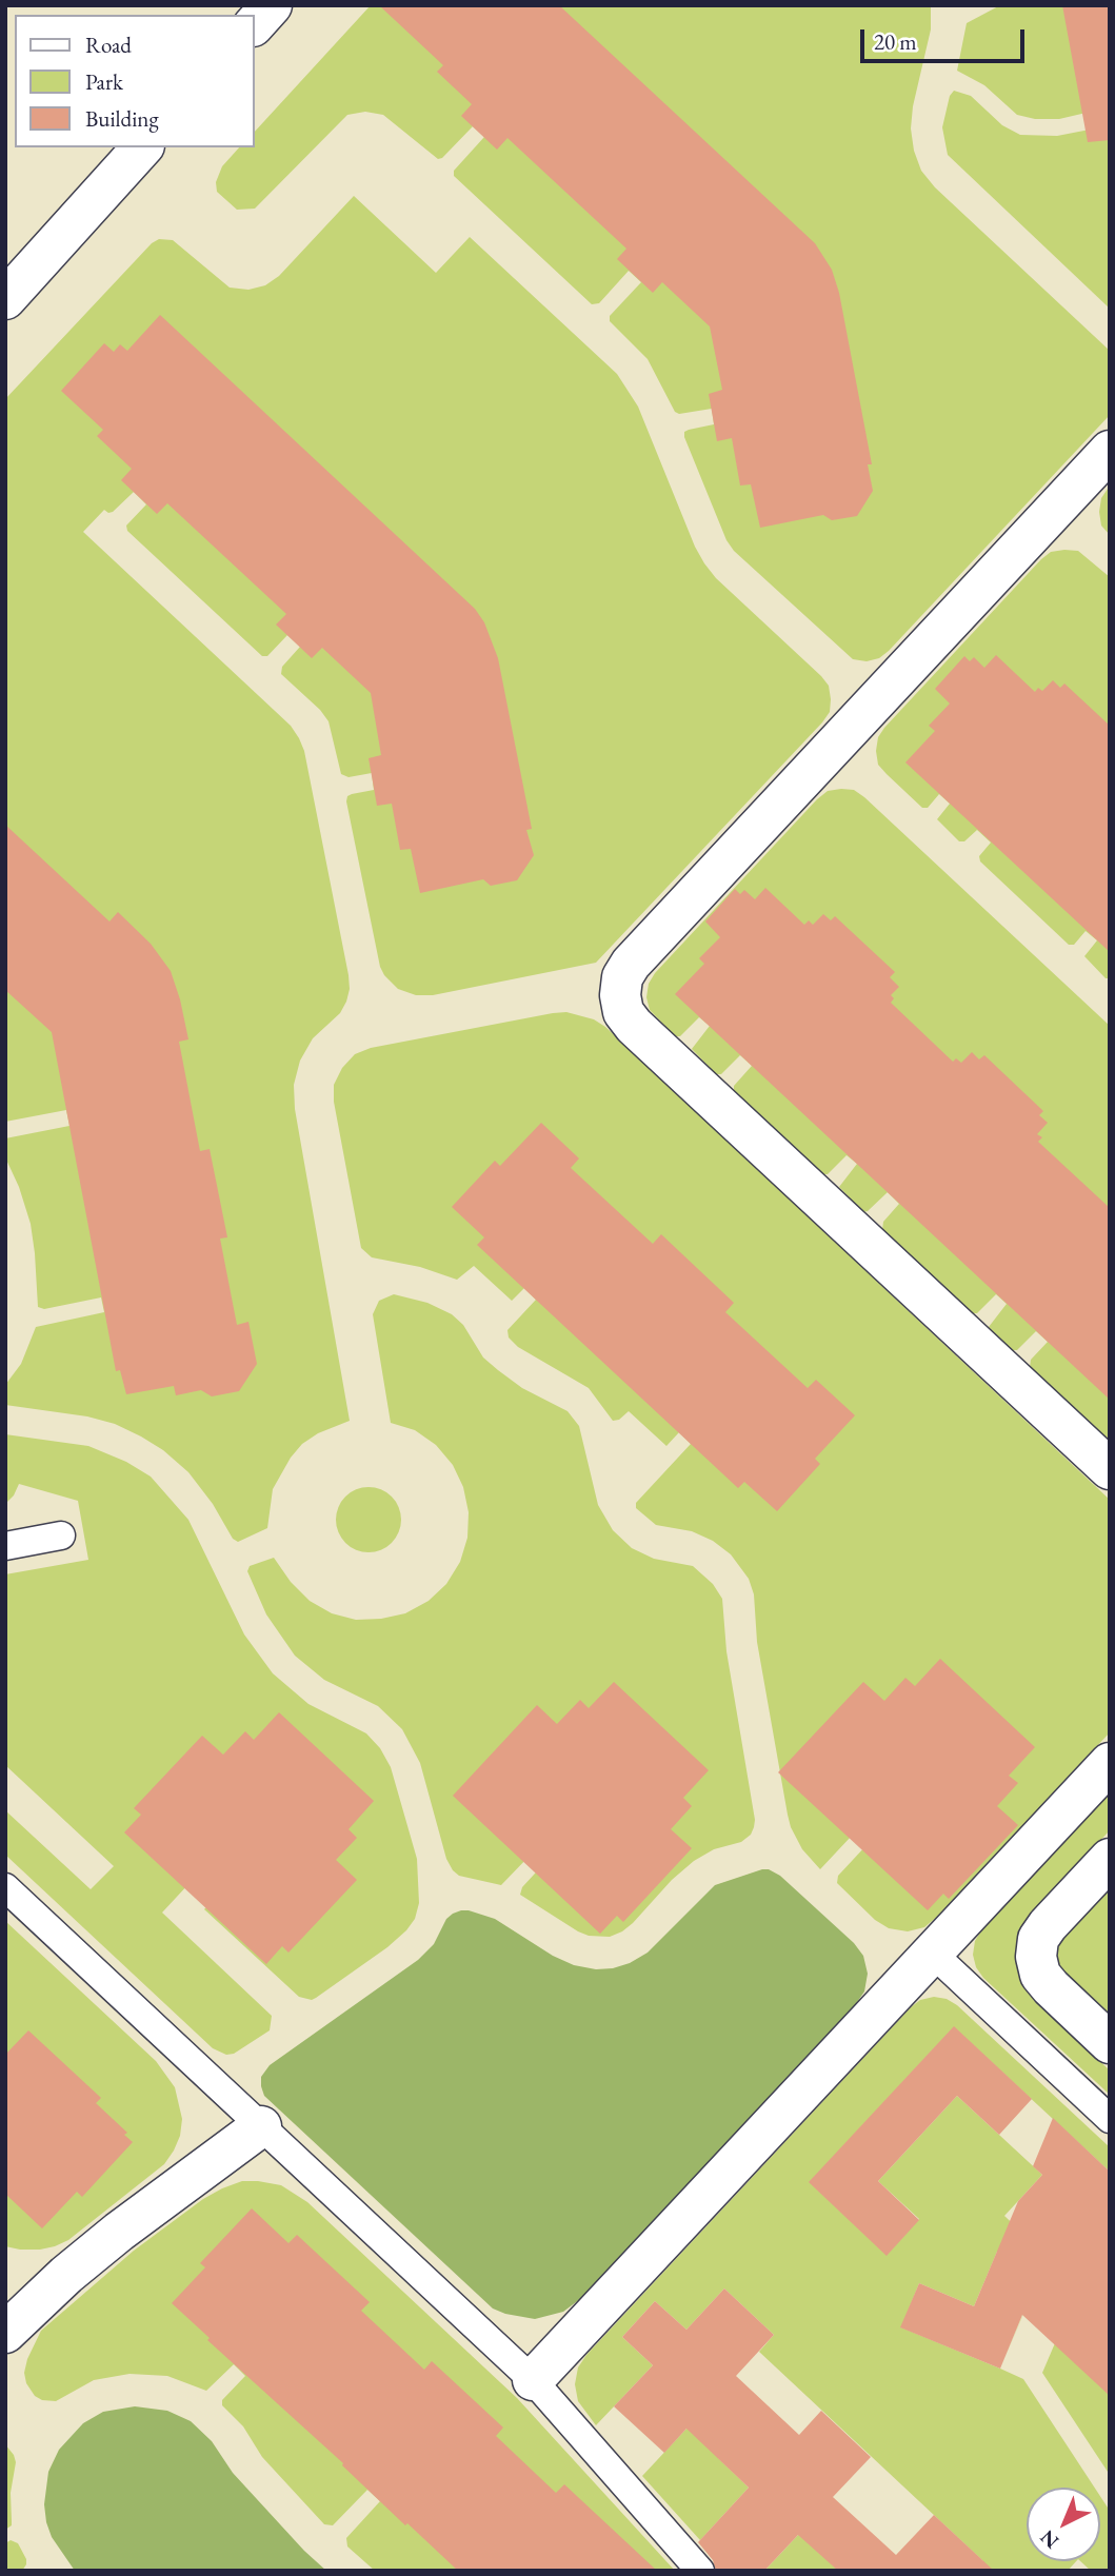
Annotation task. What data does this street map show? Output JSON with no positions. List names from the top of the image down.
{
  "legend": ["Road", "Park", "Building"],
  "scale_bar": "20 m",
  "north": "bottom left"
}
